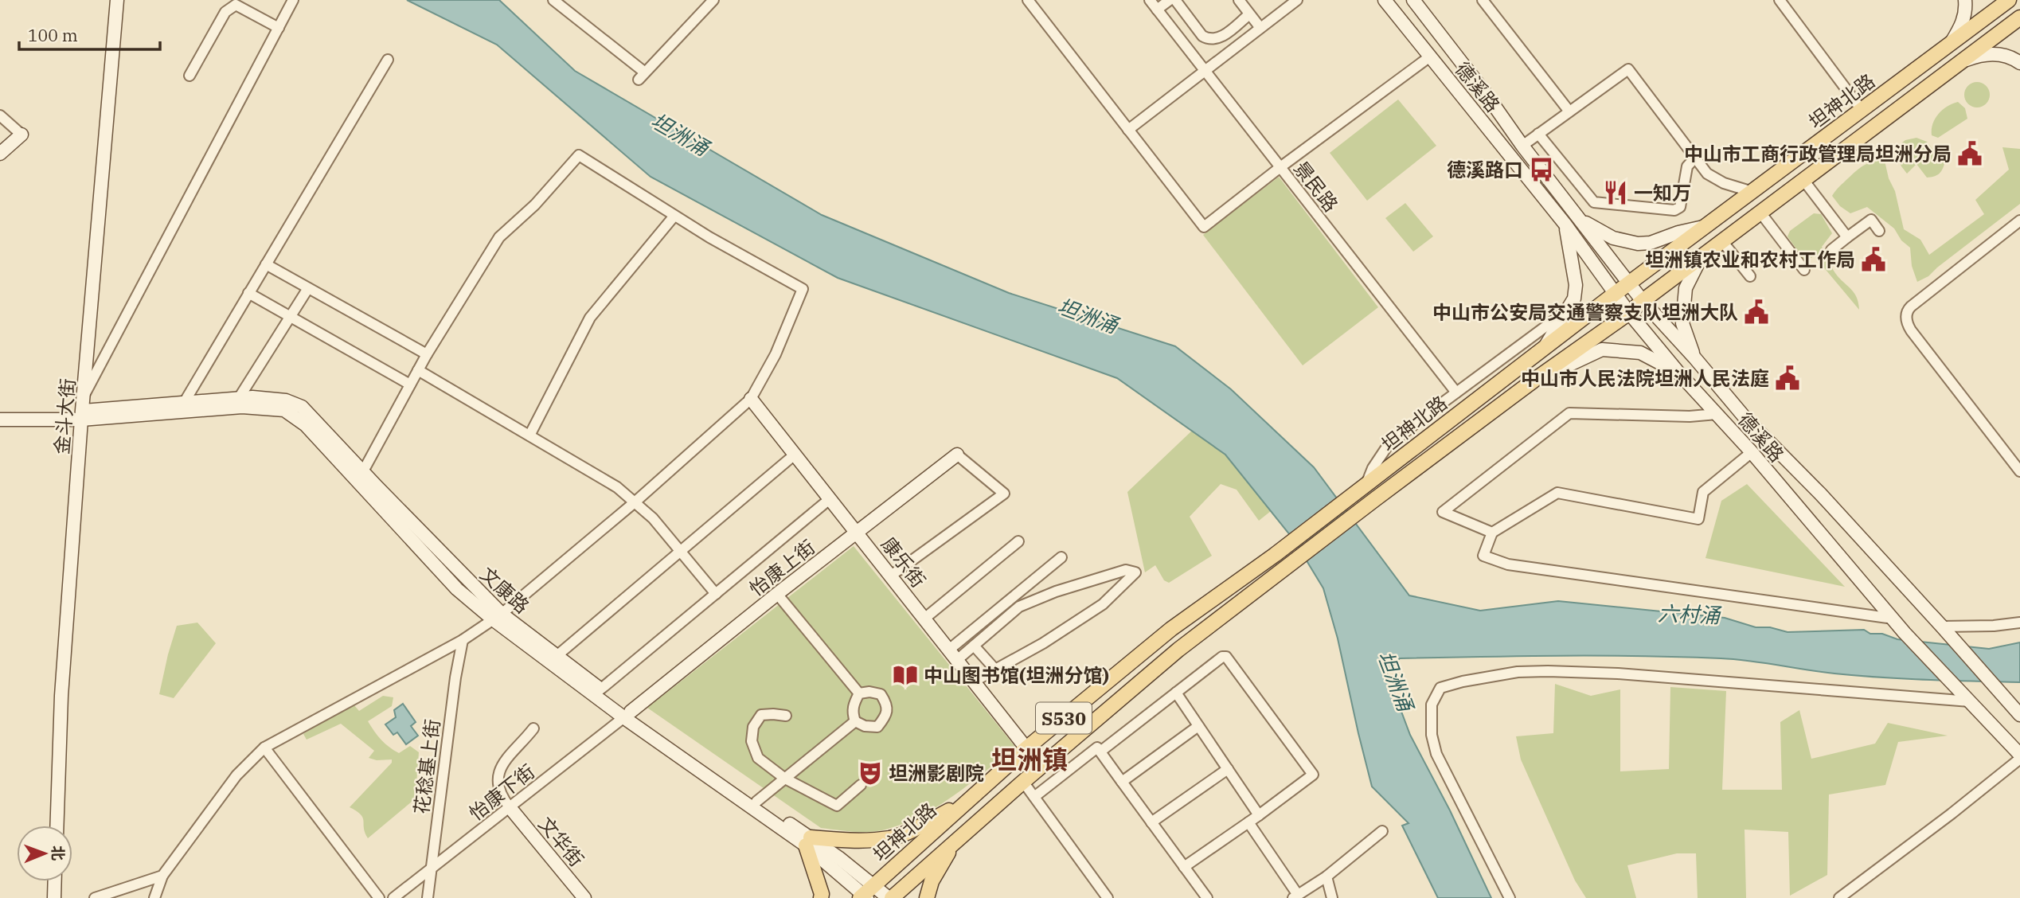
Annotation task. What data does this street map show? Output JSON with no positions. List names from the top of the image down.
{
  "streets": {
    "main road": ["坦神北路", "S530"],
    "street": [
      "德溪路",
      "景民路",
      "金斗大街",
      "康乐街",
      "怡康上街",
      "文康路",
      "花稔基上街",
      "怡康下街",
      "文华街"
    ]
  },
  "crossings": [
    ["德溪路", "坦神北路"],
    ["坦神北路", "康乐街"],
    ["康乐街", "怡康上街"],
    ["怡康上街", "文康路"],
    ["怡康上街", "怡康下街"],
    ["文康路", "怡康下街"],
    ["花稔基上街", "怡康下街"],
    ["怡康下街", "文华街"]
  ],
  "districts": ["坦洲镇"],
  "water": ["坦洲涌", "六村涌"],
  "places": {
    "public building": [
      "中山市工商行政管理局坦洲分局",
      "坦洲镇农业和农村工作局",
      "中山市公安局交通警察支队坦洲大队",
      "中山市人民法院坦洲人民法庭"
    ],
    "bus stop": ["德溪路口"],
    "restaurant": ["一知万"],
    "library": ["中山图书馆(坦洲分馆)"],
    "theatre": ["坦洲影剧院"]
  },
  "scale_bar": "100 m",
  "north": "right"
}
